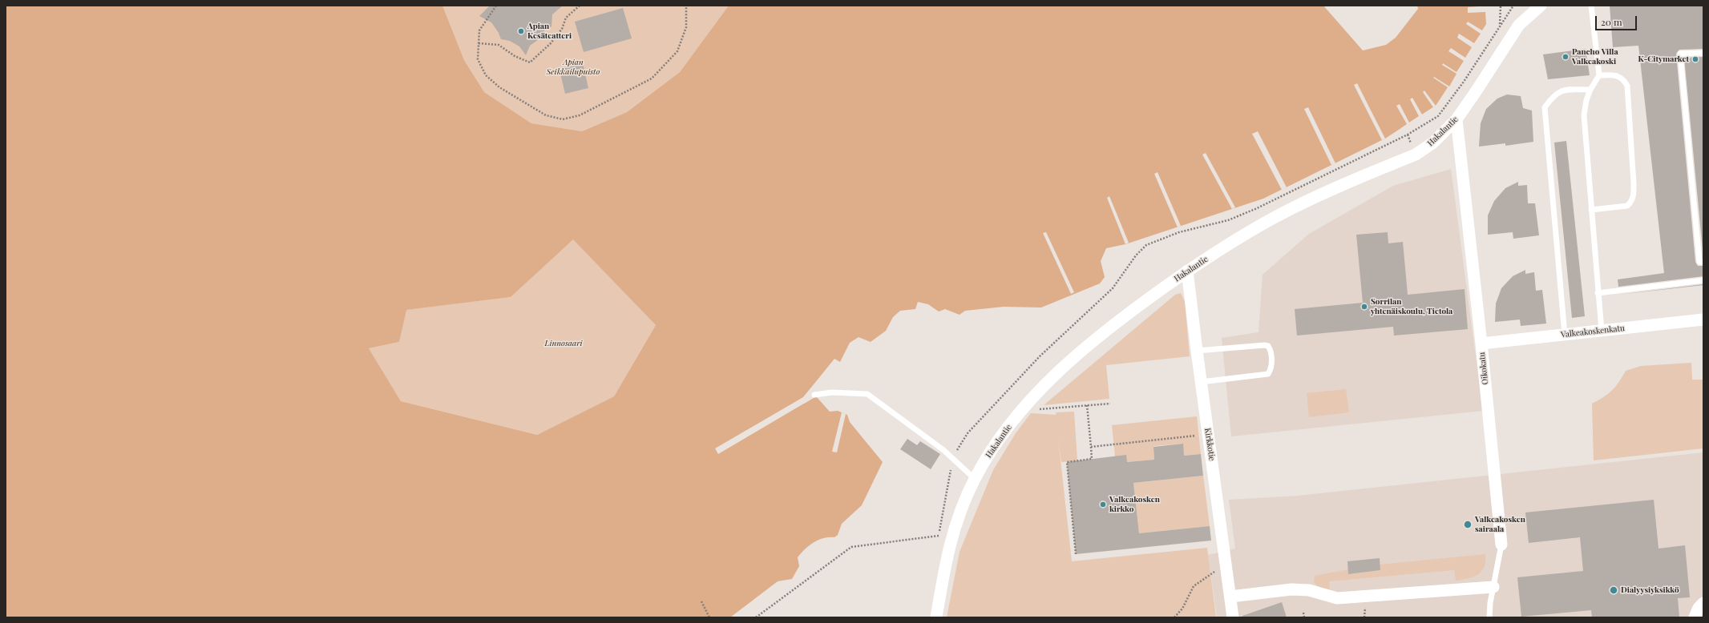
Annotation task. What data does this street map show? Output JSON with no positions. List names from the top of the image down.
{
  "streets": {
    "street": [
      "Hakalantie",
      "Valkeakoskenkatu",
      "Oikokatu",
      "Kirkkotie"
    ]
  },
  "crossings": [
    ["Hakalantie", "Oikokatu"],
    ["Hakalantie", "Kirkkotie"],
    ["Valkeakoskenkatu", "Oikokatu"]
  ],
  "parks": ["Apian Seikkailupuisto", "Linnosaari"],
  "places": [
    "Apian Kesäteatteri",
    "Pancho Villa Valkeakoski",
    "K-Citymarket",
    "Sorrilan yhtenäiskoulu, Tietola",
    "Valkeakosken kirkko",
    "Valkeakosken sairaala",
    "Dialyysiyksikkö"
  ],
  "scale_bar": "20 m"
}
